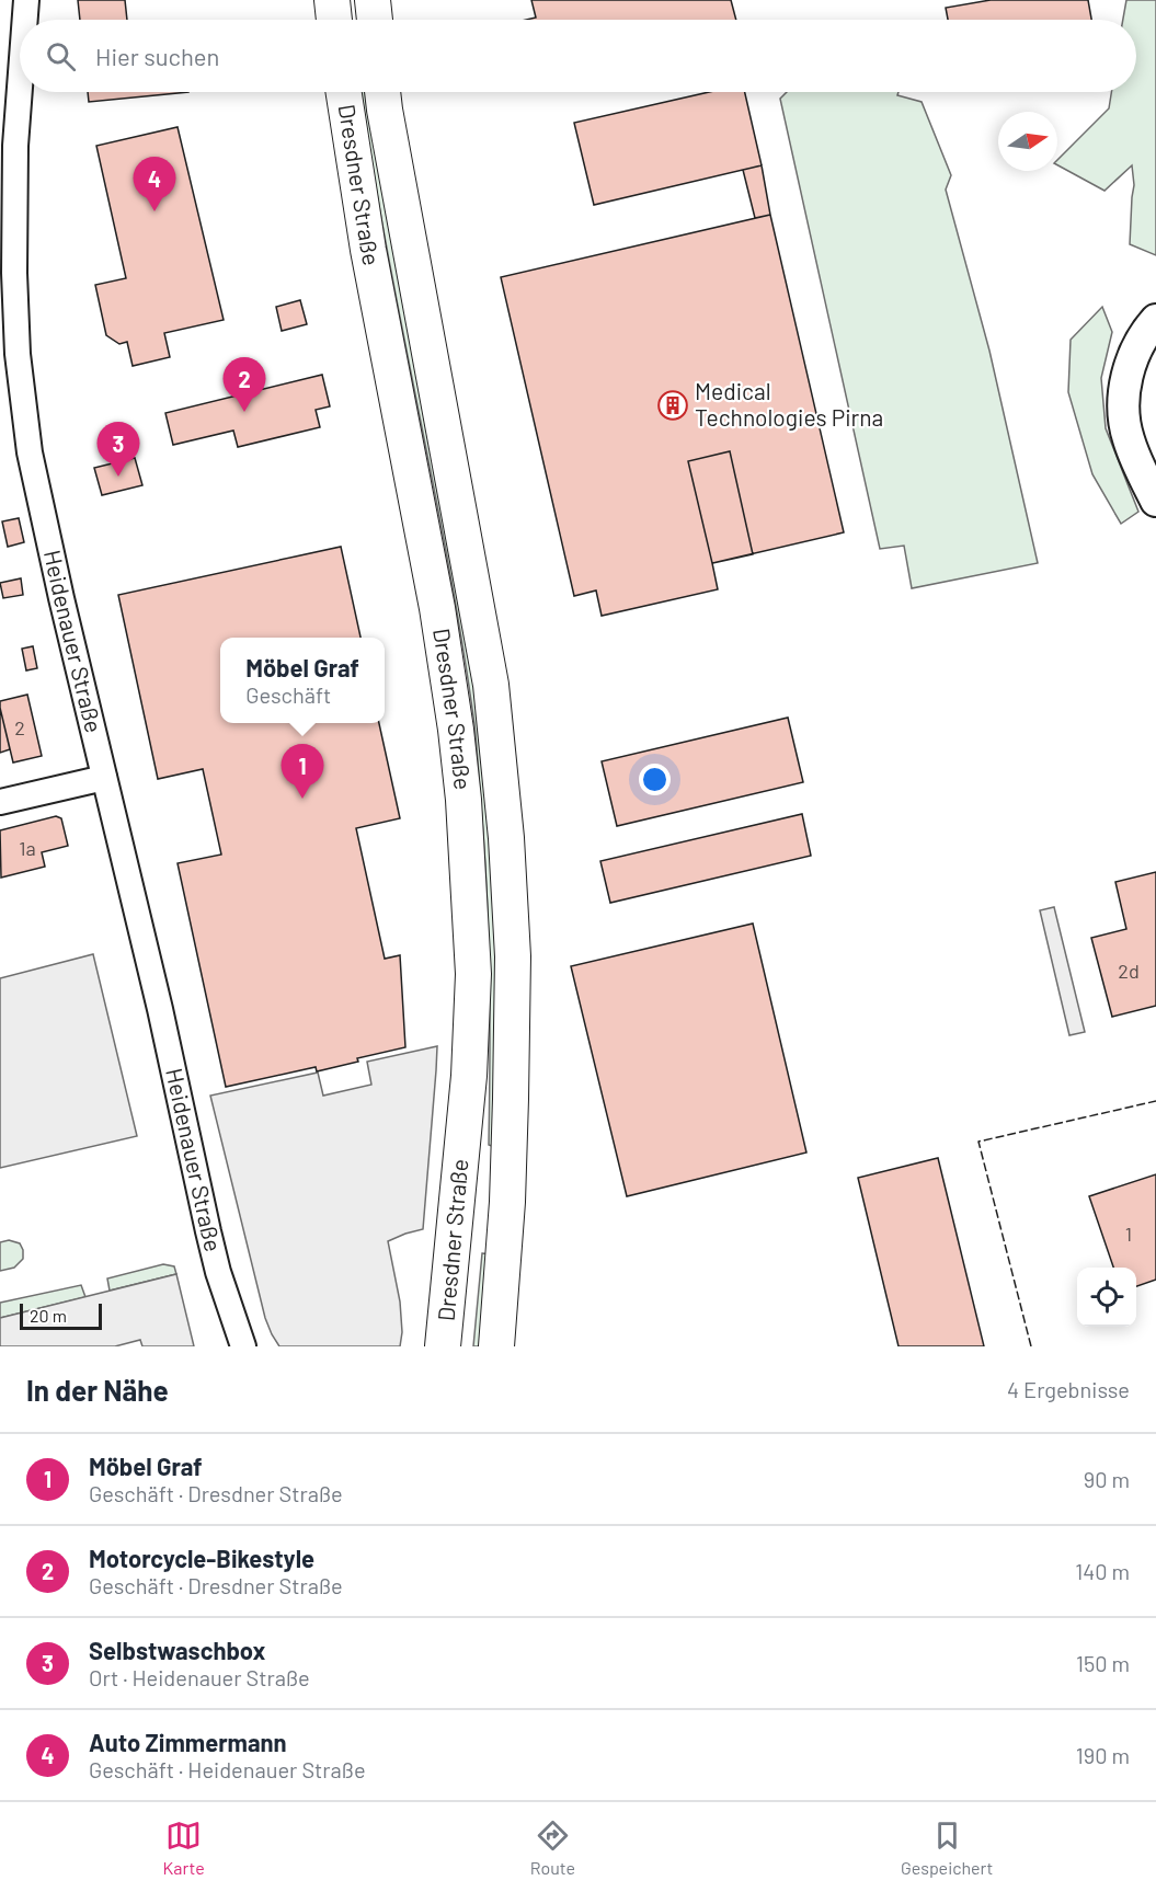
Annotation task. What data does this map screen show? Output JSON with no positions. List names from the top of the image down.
{
  "streets": {
    "main road": ["Dresdner Straße"],
    "street": ["Heidenauer Straße"]
  },
  "places": {
    "building": ["Medical Technologies Pirna"]
  },
  "house_numbers": [
    "2",
    "1a",
    "2d",
    "1"
  ],
  "scale_bar": "20 m",
  "north": "right",
  "page": {
    "search": "Hier suchen",
    "pins": [
      "4",
      "2",
      "3",
      "1"
    ],
    "popup": ["Möbel Graf", "Geschäft"],
    "scale": "20 m",
    "heading": ["In der Nähe", "4 Ergebnisse"],
    "list": [
      {
        "mark": "1",
        "name": "Möbel Graf",
        "note": "Geschäft · Dresdner Straße",
        "value": "90 m"
      },
      {
        "mark": "2",
        "name": "Motorcycle-Bikestyle",
        "note": "Geschäft · Dresdner Straße",
        "value": "140 m"
      },
      {
        "mark": "3",
        "name": "Selbstwaschbox",
        "note": "Ort · Heidenauer Straße",
        "value": "150 m"
      },
      {
        "mark": "4",
        "name": "Auto Zimmermann",
        "note": "Geschäft · Heidenauer Straße",
        "value": "190 m"
      }
    ],
    "nav": ["Karte", "Route", "Gespeichert"]
  }
}
